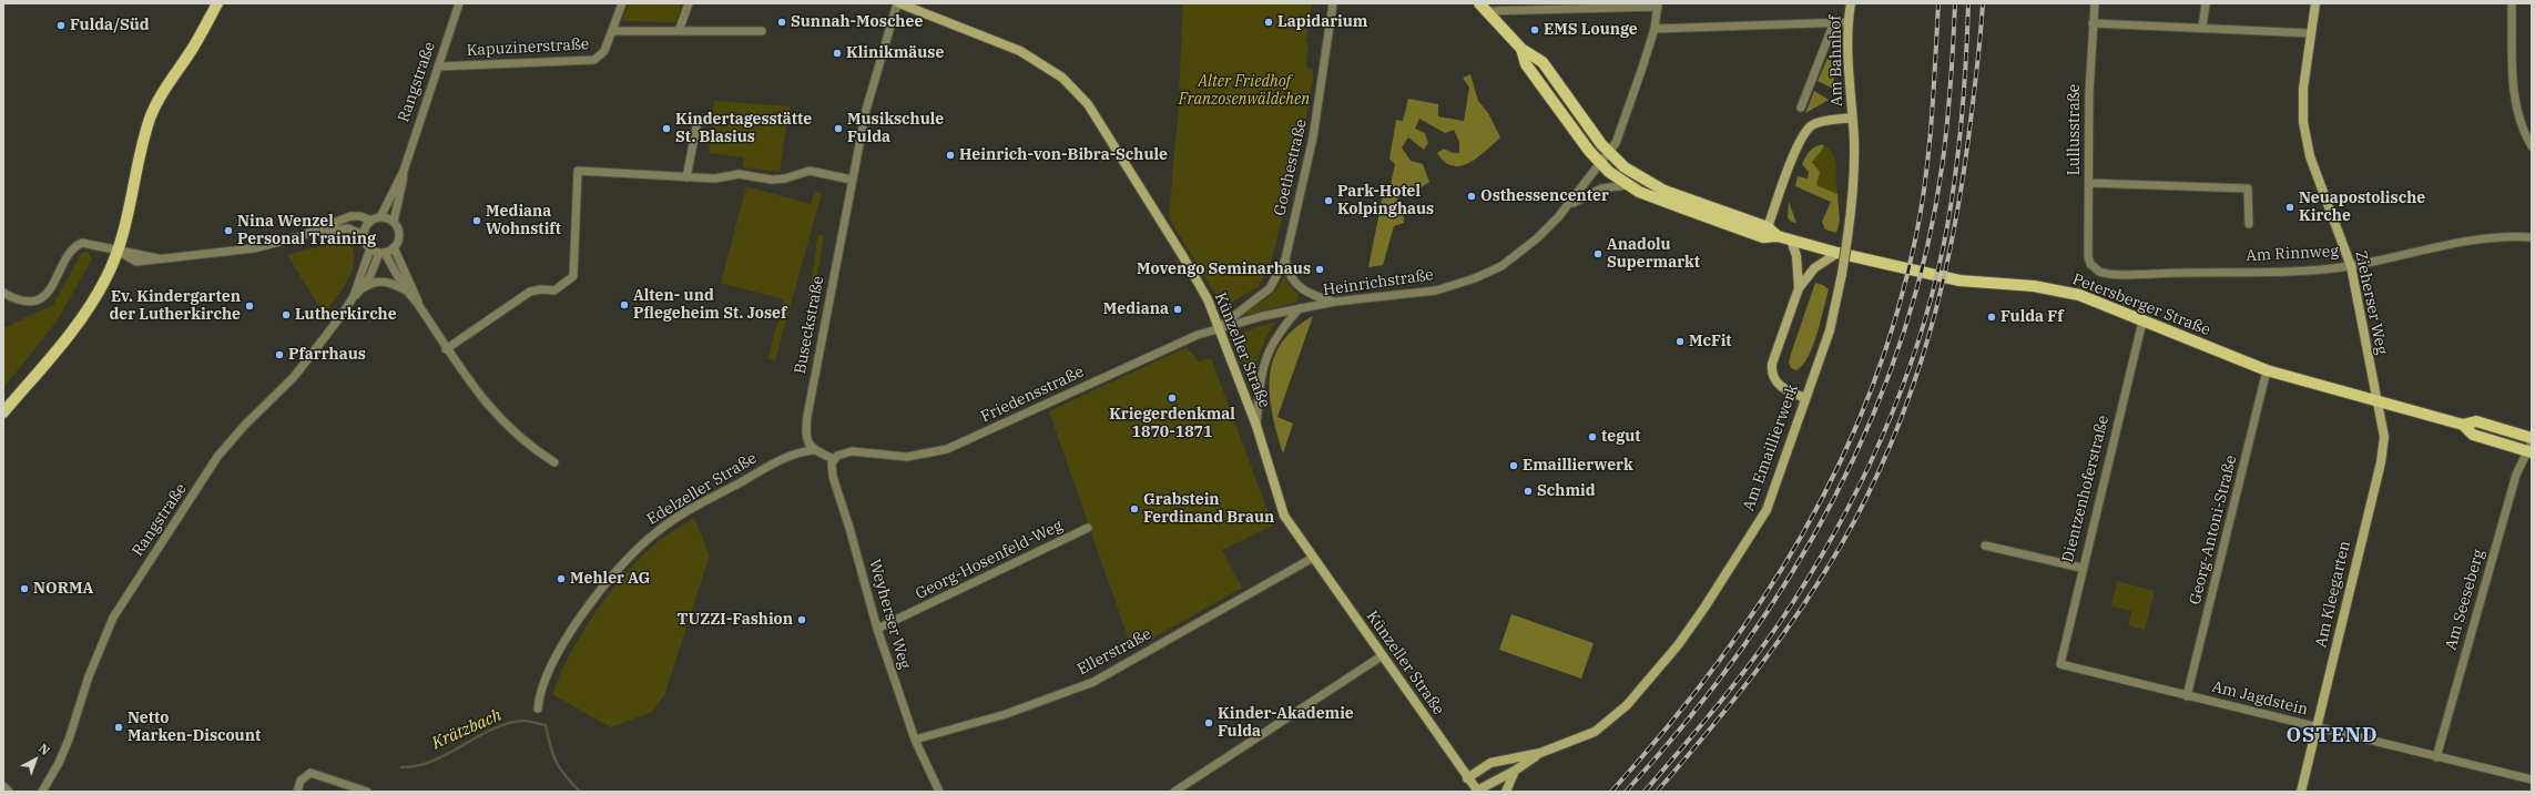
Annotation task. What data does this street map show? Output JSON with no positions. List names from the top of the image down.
{
  "streets": {
    "main road": [
      "Am Bahnhof",
      "Zieherser Weg",
      "Petersberger Straße",
      "Künzeller Straße",
      "Am Emaillierwerk",
      "Am Kleegarten"
    ],
    "street": [
      "Kapuzinerstraße",
      "Rangstraße",
      "Lullusstraße",
      "Goethestraße",
      "Am Rinnweg",
      "Heinrichstraße",
      "Buseckstraße",
      "Friedensstraße",
      "Edelzeller Straße",
      "Dientzenhoferstraße",
      "Georg-Antoni-Straße",
      "Georg-Hosenfeld-Weg",
      "Am Seeseberg",
      "Weyherser Weg",
      "Ellerstraße",
      "Am Jagdstein"
    ]
  },
  "crossings": [
    ["Kapuzinerstraße", "Rangstraße"],
    ["Am Bahnhof", "Am Emaillierwerk"],
    ["Lullusstraße", "Am Rinnweg"],
    ["Goethestraße", "Heinrichstraße"],
    ["Goethestraße", "Künzeller Straße"],
    ["Goethestraße", "Friedensstraße"],
    ["Am Rinnweg", "Zieherser Weg"],
    ["Heinrichstraße", "Petersberger Straße"],
    ["Heinrichstraße", "Künzeller Straße"],
    ["Heinrichstraße", "Friedensstraße"],
    ["Zieherser Weg", "Petersberger Straße"],
    ["Zieherser Weg", "Am Kleegarten"],
    ["Petersberger Straße", "Dientzenhoferstraße"],
    ["Petersberger Straße", "Georg-Antoni-Straße"],
    ["Petersberger Straße", "Am Kleegarten"],
    ["Petersberger Straße", "Am Seeseberg"],
    ["Buseckstraße", "Künzeller Straße"],
    ["Buseckstraße", "Edelzeller Straße"],
    ["Künzeller Straße", "Friedensstraße"],
    ["Künzeller Straße", "Am Emaillierwerk"],
    ["Künzeller Straße", "Ellerstraße"],
    ["Friedensstraße", "Weyherser Weg"],
    ["Dientzenhoferstraße", "Am Jagdstein"],
    ["Georg-Antoni-Straße", "Am Jagdstein"],
    ["Georg-Hosenfeld-Weg", "Weyherser Weg"],
    ["Am Kleegarten", "Am Jagdstein"],
    ["Am Seeseberg", "Am Jagdstein"],
    ["Weyherser Weg", "Ellerstraße"]
  ],
  "districts": ["OSTEND"],
  "water": ["Krätzbach"],
  "parks": ["Alter Friedhof Franzosenwäldchen"],
  "places": [
    "Sunnah-Moschee",
    "Lapidarium",
    "Fulda/Süd",
    "EMS Lounge",
    "Klinikmäuse",
    "Kindertagesstätte St. Blasius",
    "Musikschule Fulda",
    "Heinrich-von-Bibra-Schule",
    "Osthessencenter",
    "Park-Hotel Kolpinghaus",
    "Neuapostolische Kirche",
    "Mediana Wohnstift",
    "Nina Wenzel Personal Training",
    "Anadolu Supermarkt",
    "Movengo Seminarhaus",
    "Alten- und Pflegeheim St. Josef",
    "Ev. Kindergarten der Lutherkirche",
    "Mediana",
    "Lutherkirche",
    "Fulda Ff",
    "McFit",
    "Pfarrhaus",
    "Kriegerdenkmal 1870-1871",
    "tegut",
    "Emaillierwerk",
    "Schmid",
    "Grabstein Ferdinand Braun",
    "Mehler AG",
    "NORMA",
    "TUZZI-Fashion",
    "Kinder-Akademie Fulda",
    "Netto Marken-Discount"
  ],
  "north": "top right"
}
